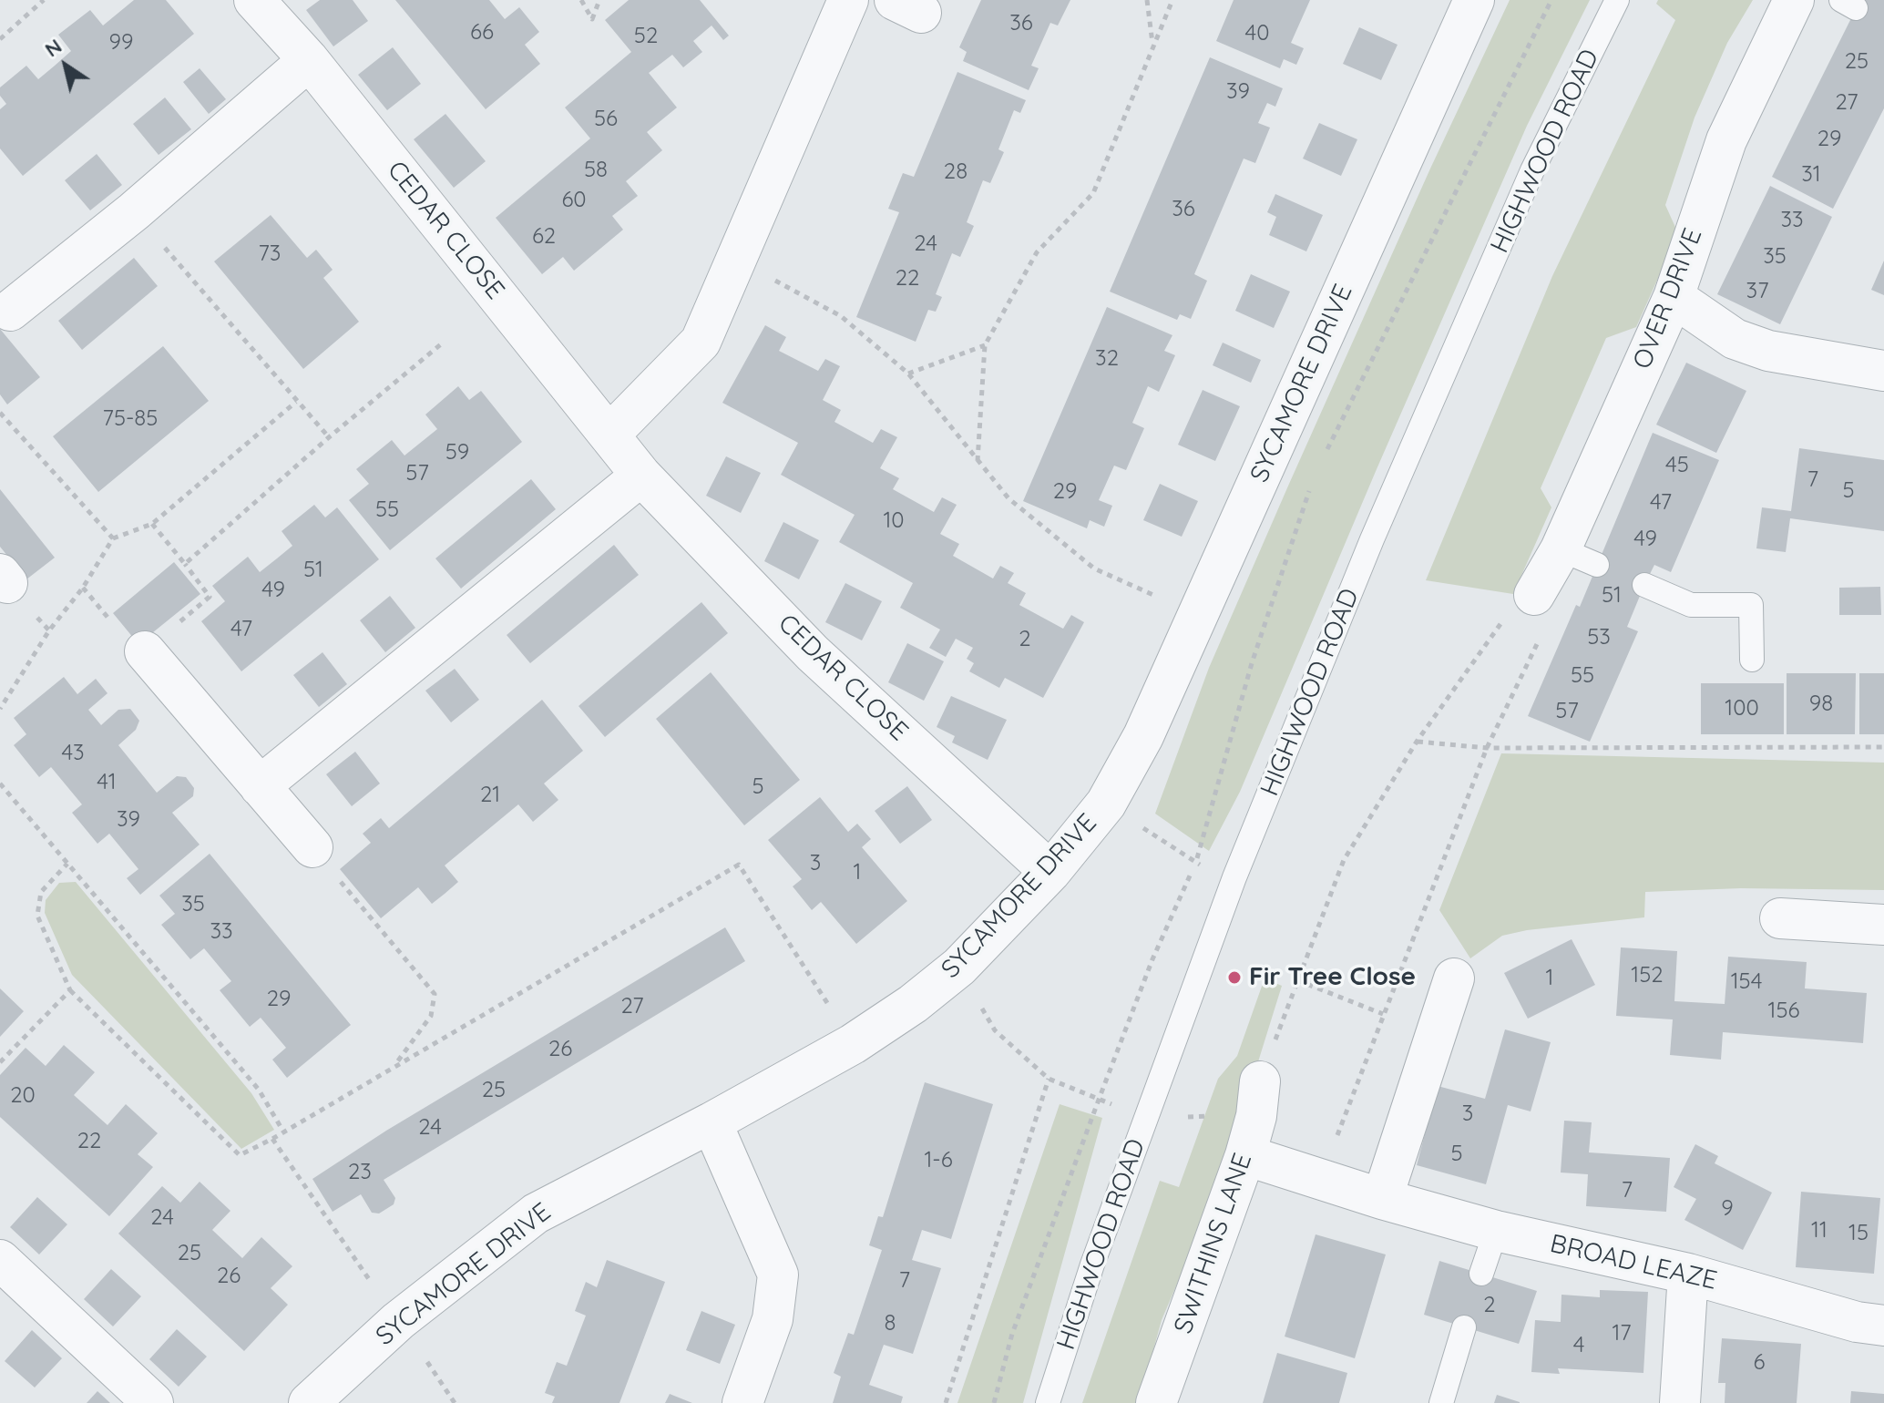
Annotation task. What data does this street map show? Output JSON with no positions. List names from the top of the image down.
{
  "streets": {
    "street": [
      "CEDAR CLOSE",
      "OVER DRIVE",
      "SYCAMORE DRIVE",
      "SWITHINS LANE",
      "BROAD LEAZE"
    ],
    "lane": ["HIGHWOOD ROAD"]
  },
  "crossings": [
    ["CEDAR CLOSE", "SYCAMORE DRIVE"],
    ["SWITHINS LANE", "BROAD LEAZE"]
  ],
  "places": ["Fir Tree Close"],
  "house_numbers": [
    "36",
    "66",
    "40",
    "52",
    "99",
    "25",
    "39",
    "27",
    "56",
    "29",
    "58",
    "28",
    "31",
    "60",
    "36",
    "33",
    "62",
    "24",
    "73",
    "35",
    "22",
    "37",
    "32",
    "75-85",
    "59",
    "45",
    "57",
    "7",
    "5",
    "29",
    "47",
    "55",
    "10",
    "49",
    "51",
    "49",
    "51",
    "47",
    "53",
    "2",
    "55",
    "98",
    "100",
    "57",
    "43",
    "41",
    "5",
    "21",
    "39",
    "3",
    "1",
    "35",
    "33",
    "152",
    "1",
    "154",
    "29",
    "27",
    "156",
    "26",
    "25",
    "20",
    "3",
    "24",
    "22",
    "5",
    "1-6",
    "23",
    "7",
    "9",
    "24",
    "11",
    "15",
    "25",
    "26",
    "7",
    "2",
    "8",
    "17",
    "4",
    "6"
  ],
  "north": "top left"
}
